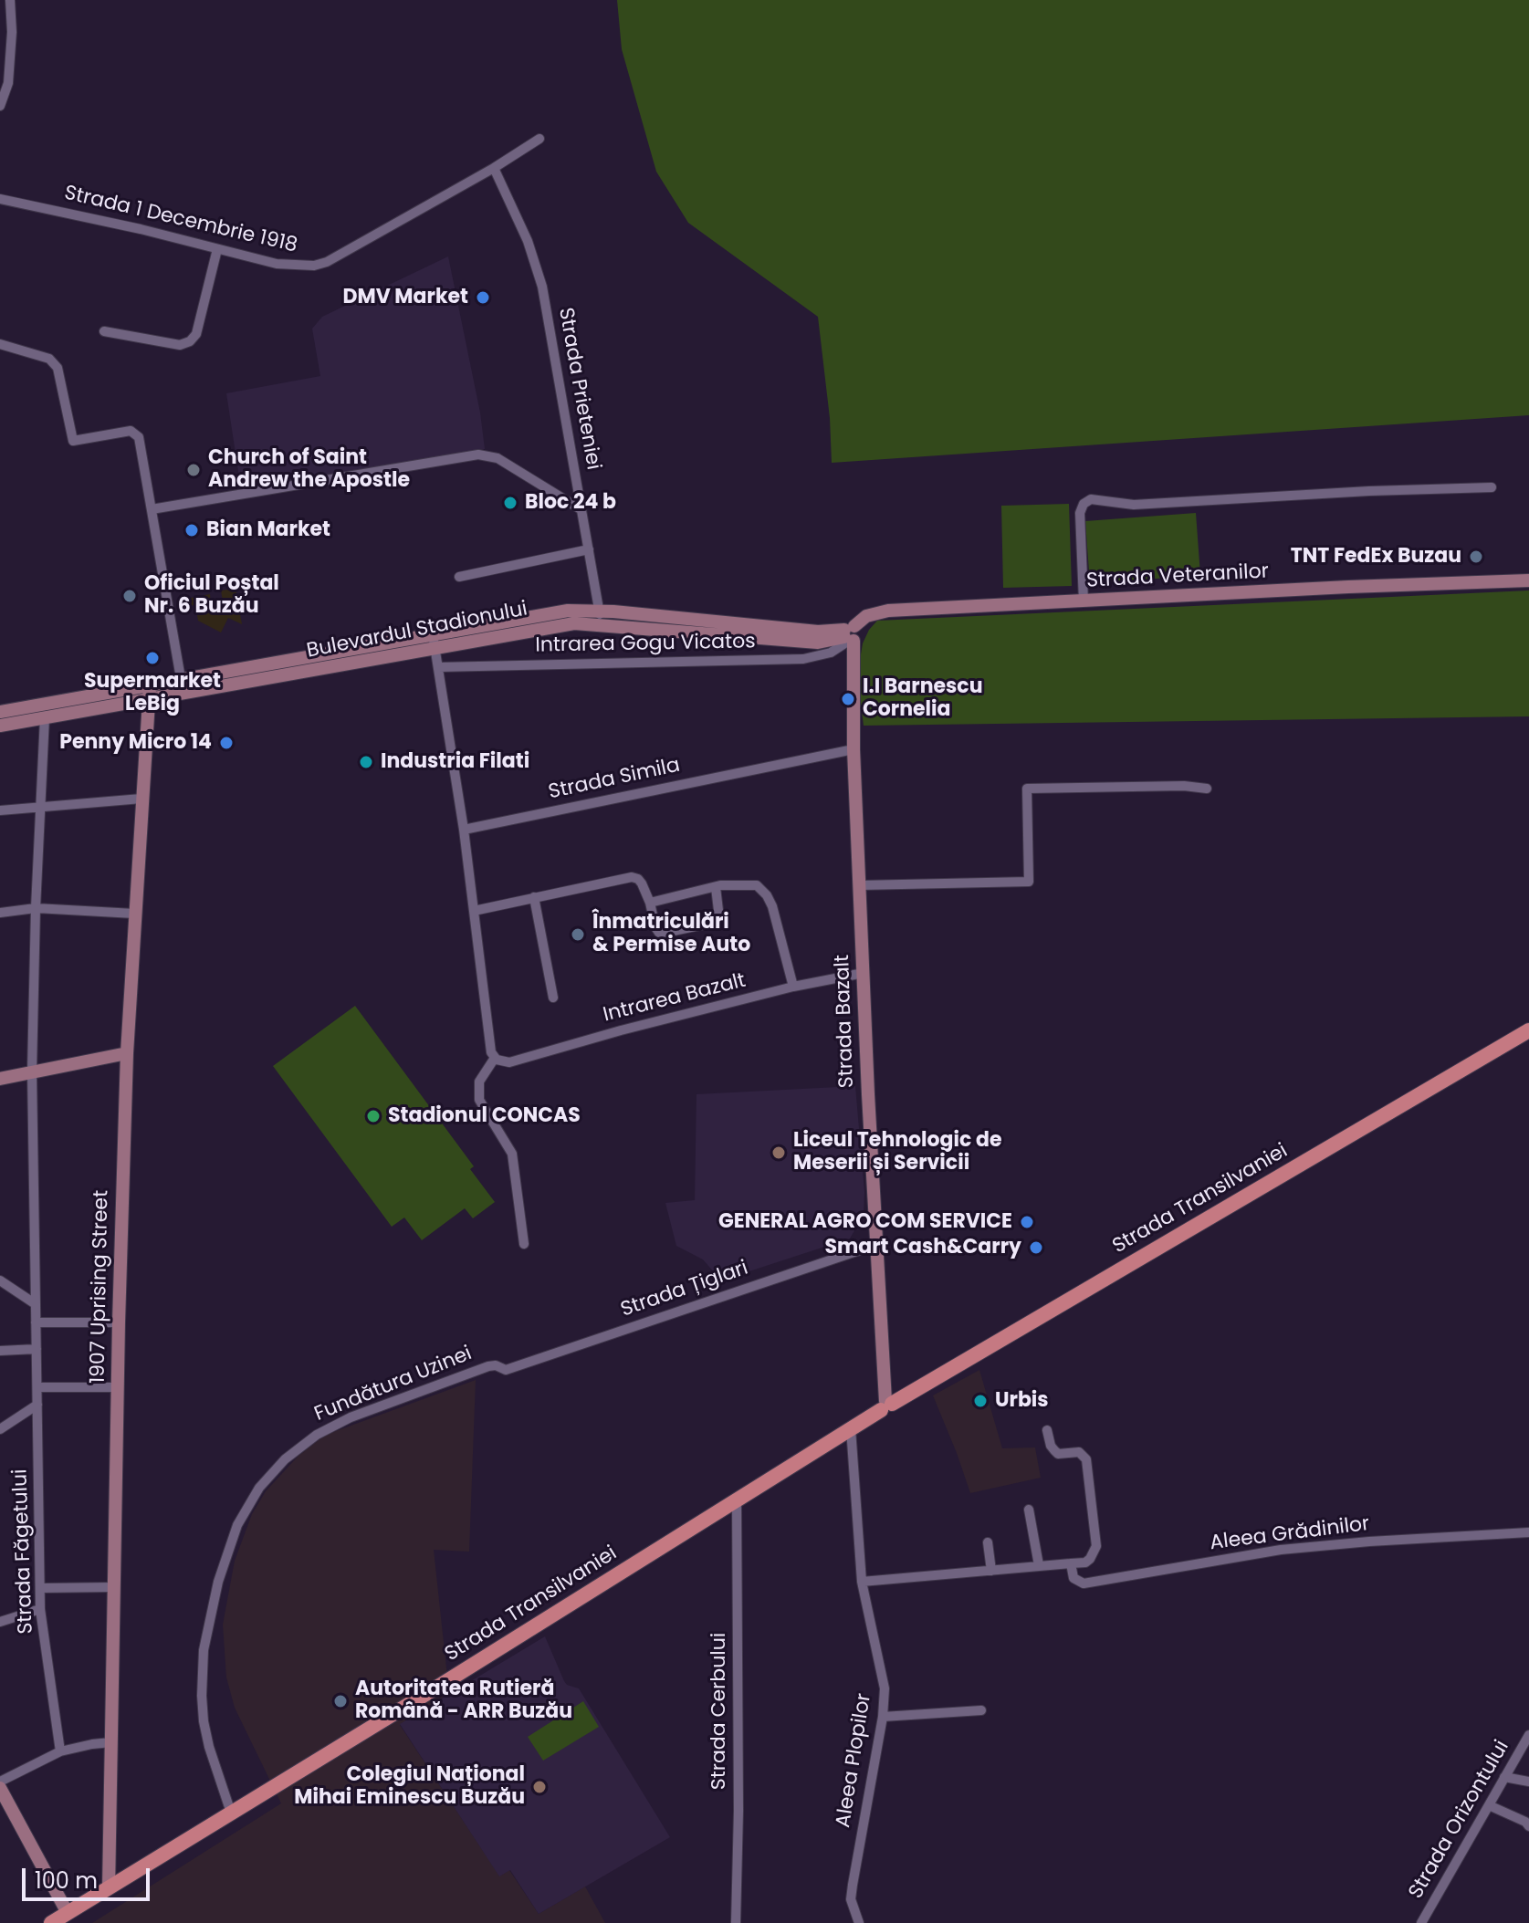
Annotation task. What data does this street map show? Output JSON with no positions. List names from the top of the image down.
{
  "streets": {
    "main road": ["Strada Transilvaniei"],
    "street": [
      "Strada 1 Decembrie 1918",
      "Strada Prieteniei",
      "Strada Veteranilor",
      "Bulevardul Stadionului",
      "Intrarea Gogu Vicatos",
      "Strada Simila",
      "Intrarea Bazalt",
      "Strada Bazalt",
      "1907 Uprising Street",
      "Strada Țiglari",
      "Fundătura Uzinei",
      "Aleea Grădinilor",
      "Strada Făgetului",
      "Strada Cerbului",
      "Aleea Plopilor",
      "Strada Orizontului"
    ]
  },
  "crossings": [
    ["Strada 1 Decembrie 1918", "Strada Prieteniei"],
    ["Strada Prieteniei", "Bulevardul Stadionului"],
    ["Strada Veteranilor", "Bulevardul Stadionului"],
    ["Strada Veteranilor", "Intrarea Gogu Vicatos"],
    ["Strada Veteranilor", "Strada Bazalt"],
    ["Bulevardul Stadionului", "Intrarea Gogu Vicatos"],
    ["Bulevardul Stadionului", "Strada Bazalt"],
    ["Bulevardul Stadionului", "1907 Uprising Street"],
    ["Bulevardul Stadionului", "Strada Făgetului"],
    ["Intrarea Gogu Vicatos", "Strada Bazalt"],
    ["Strada Simila", "Strada Bazalt"],
    ["Intrarea Bazalt", "Strada Bazalt"],
    ["Strada Bazalt", "Strada Transilvaniei"],
    ["Strada Bazalt", "Strada Țiglari"],
    ["Strada Transilvaniei", "1907 Uprising Street"],
    ["Strada Transilvaniei", "Fundătura Uzinei"],
    ["Strada Transilvaniei", "Strada Cerbului"],
    ["Strada Transilvaniei", "Aleea Plopilor"],
    ["Strada Țiglari", "Fundătura Uzinei"]
  ],
  "places": [
    "DMV Market",
    "Church of Saint Andrew the Apostle",
    "Bloc 24 b",
    "Bian Market",
    "TNT FedEx Buzau",
    "Oficiul Poștal Nr. 6 Buzău",
    "Supermarket LeBig",
    "I.I Barnescu Cornelia",
    "Penny Micro 14",
    "Industria Filati",
    "Înmatriculări & Permise Auto",
    "Stadionul CONCAS",
    "Liceul Tehnologic de Meserii și Servicii",
    "GENERAL AGRO COM SERVICE",
    "Smart Cash&Carry",
    "Urbis",
    "Autoritatea Rutieră Română - ARR Buzău",
    "Colegiul Național Mihai Eminescu Buzău"
  ],
  "scale_bar": "100 m"
}
